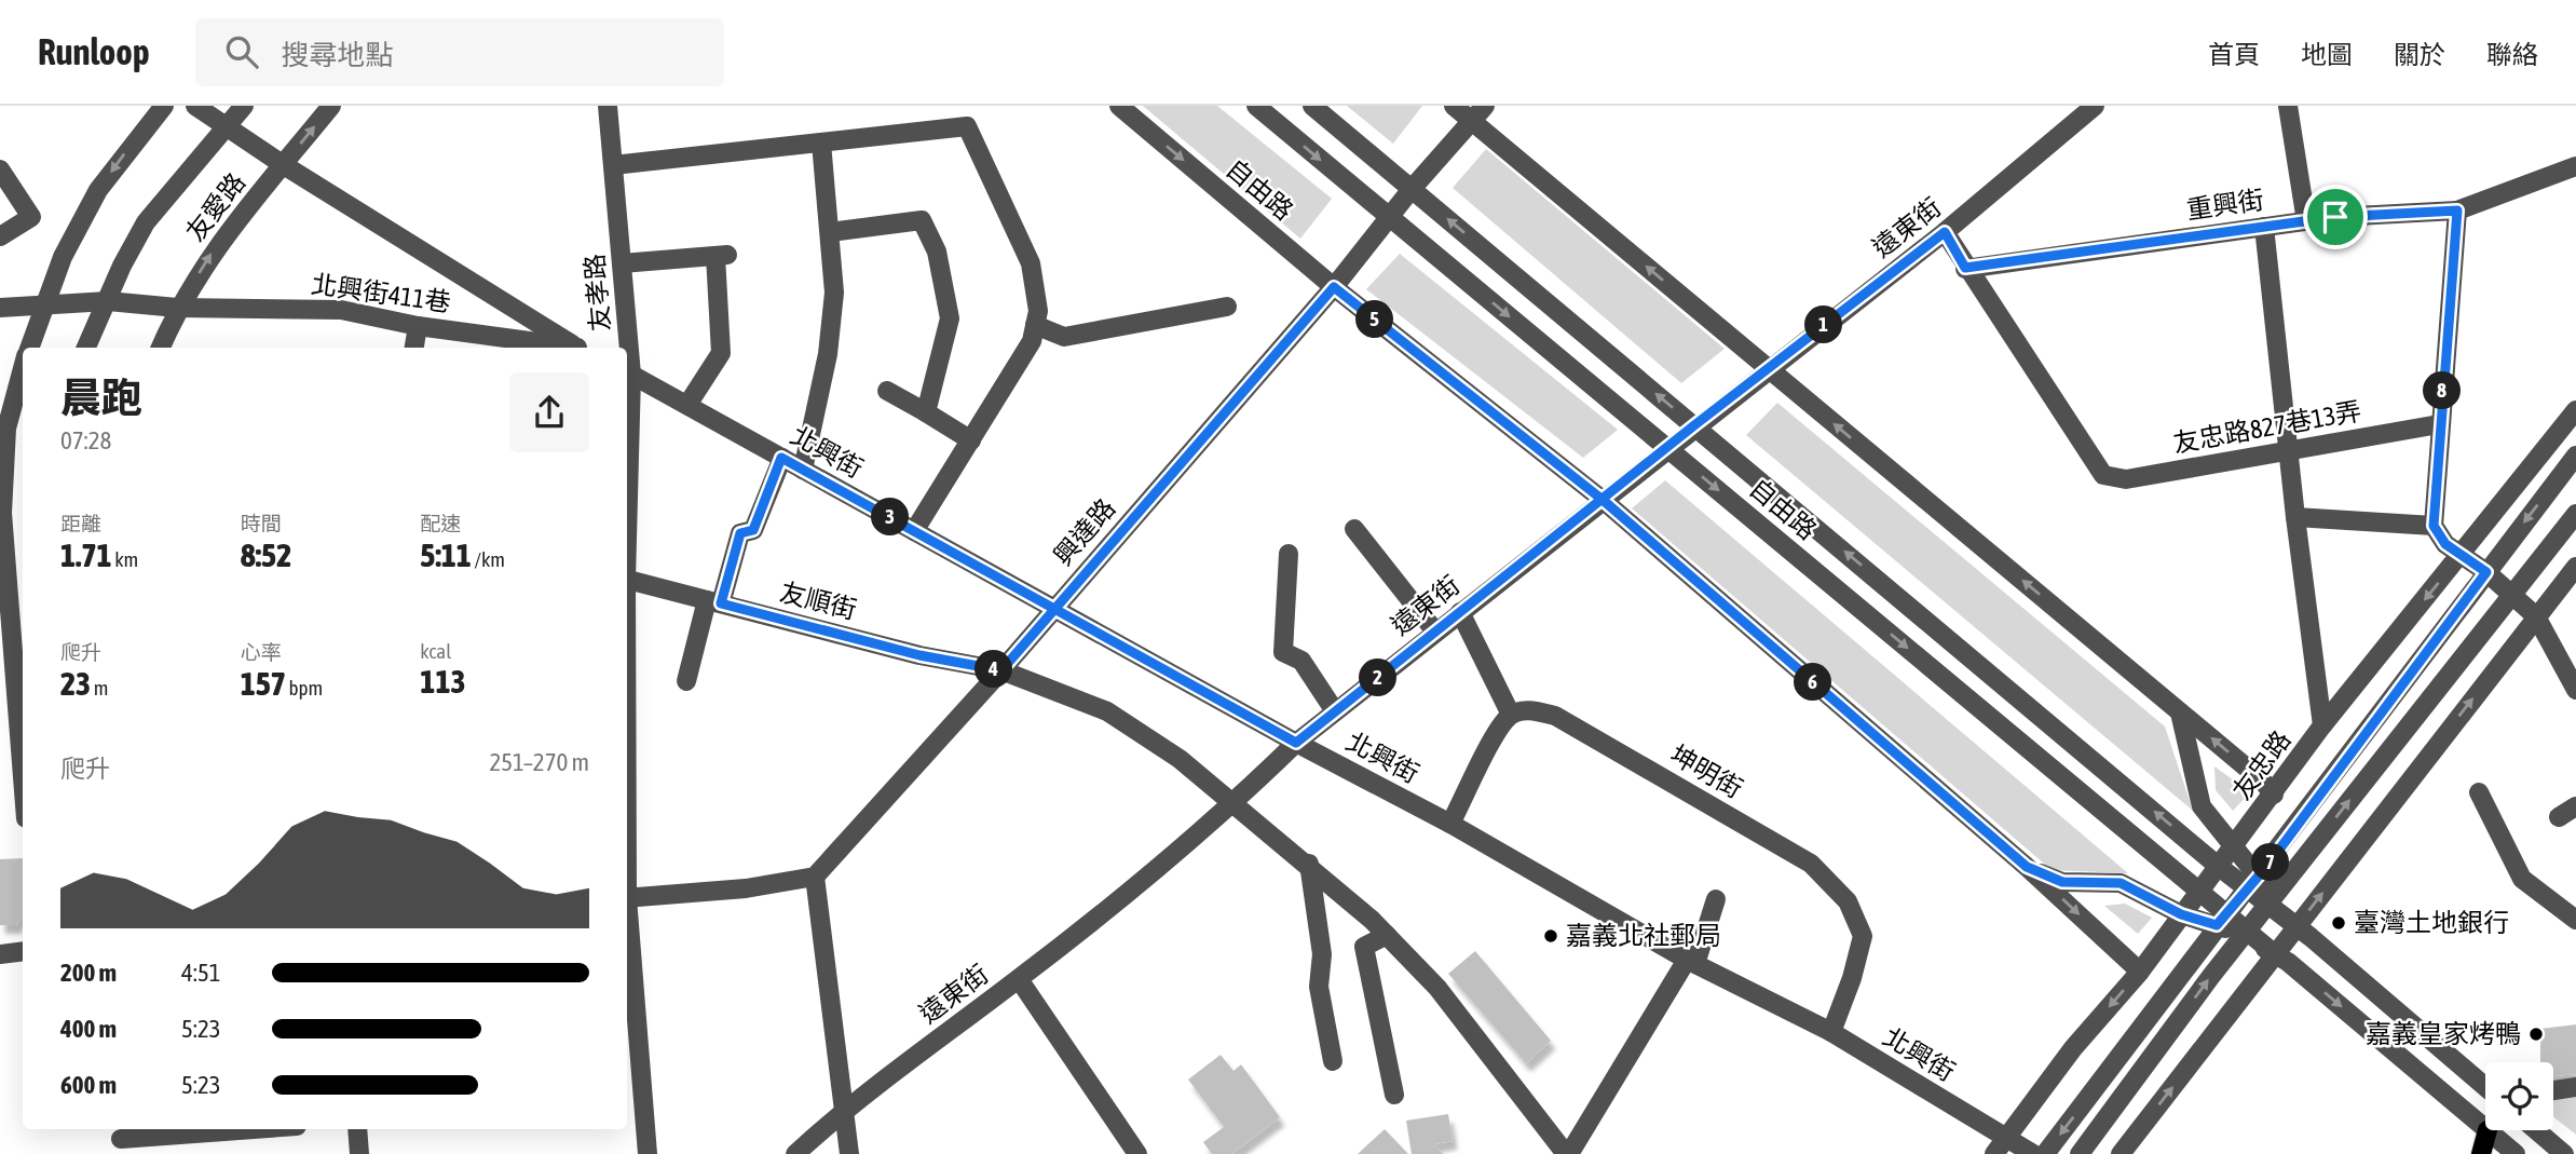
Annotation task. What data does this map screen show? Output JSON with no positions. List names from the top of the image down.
{
  "streets": {
    "street": [
      "自由路",
      "重興街",
      "友愛路",
      "遠東街",
      "友孝路",
      "北興街411巷",
      "友忠路827巷13弄",
      "北興街",
      "興達路",
      "友順街",
      "友忠路",
      "坤明街"
    ]
  },
  "crossings": [
    ["自由路", "遠東街"],
    ["自由路", "興達路"],
    ["自由路", "友忠路"],
    ["重興街", "友忠路827巷13弄"],
    ["友愛路", "北興街411巷"],
    ["遠東街", "北興街"],
    ["遠東街", "友順街"],
    ["北興街", "興達路"],
    ["北興街", "友忠路"],
    ["北興街", "坤明街"],
    ["興達路", "友順街"]
  ],
  "places": ["臺灣土地銀行", "嘉義北社郵局", "嘉義皇家烤鴨"],
  "page": {
    "header": "Runloop",
    "search": "搜尋地點",
    "nav": [
      "首頁",
      "地圖",
      "關於",
      "聯絡"
    ],
    "pins": [
      "5",
      "1",
      "8",
      "3",
      "4",
      "2",
      "6",
      "7"
    ],
    "heading": ["晨跑", "07:28"],
    "stats": [
      ["距離", "1.71 km"],
      ["時間", "8:52"],
      ["配速", "5:11 /km"],
      ["爬升", "23 m"],
      ["心率", "157 bpm"],
      ["kcal", "113"]
    ],
    "chart": ["爬升", "251–270 m"],
    "list": [
      {
        "name": "200 m",
        "note": "4:51"
      },
      {
        "name": "400 m",
        "note": "5:23"
      },
      {
        "name": "600 m",
        "note": "5:23"
      }
    ]
  }
}
